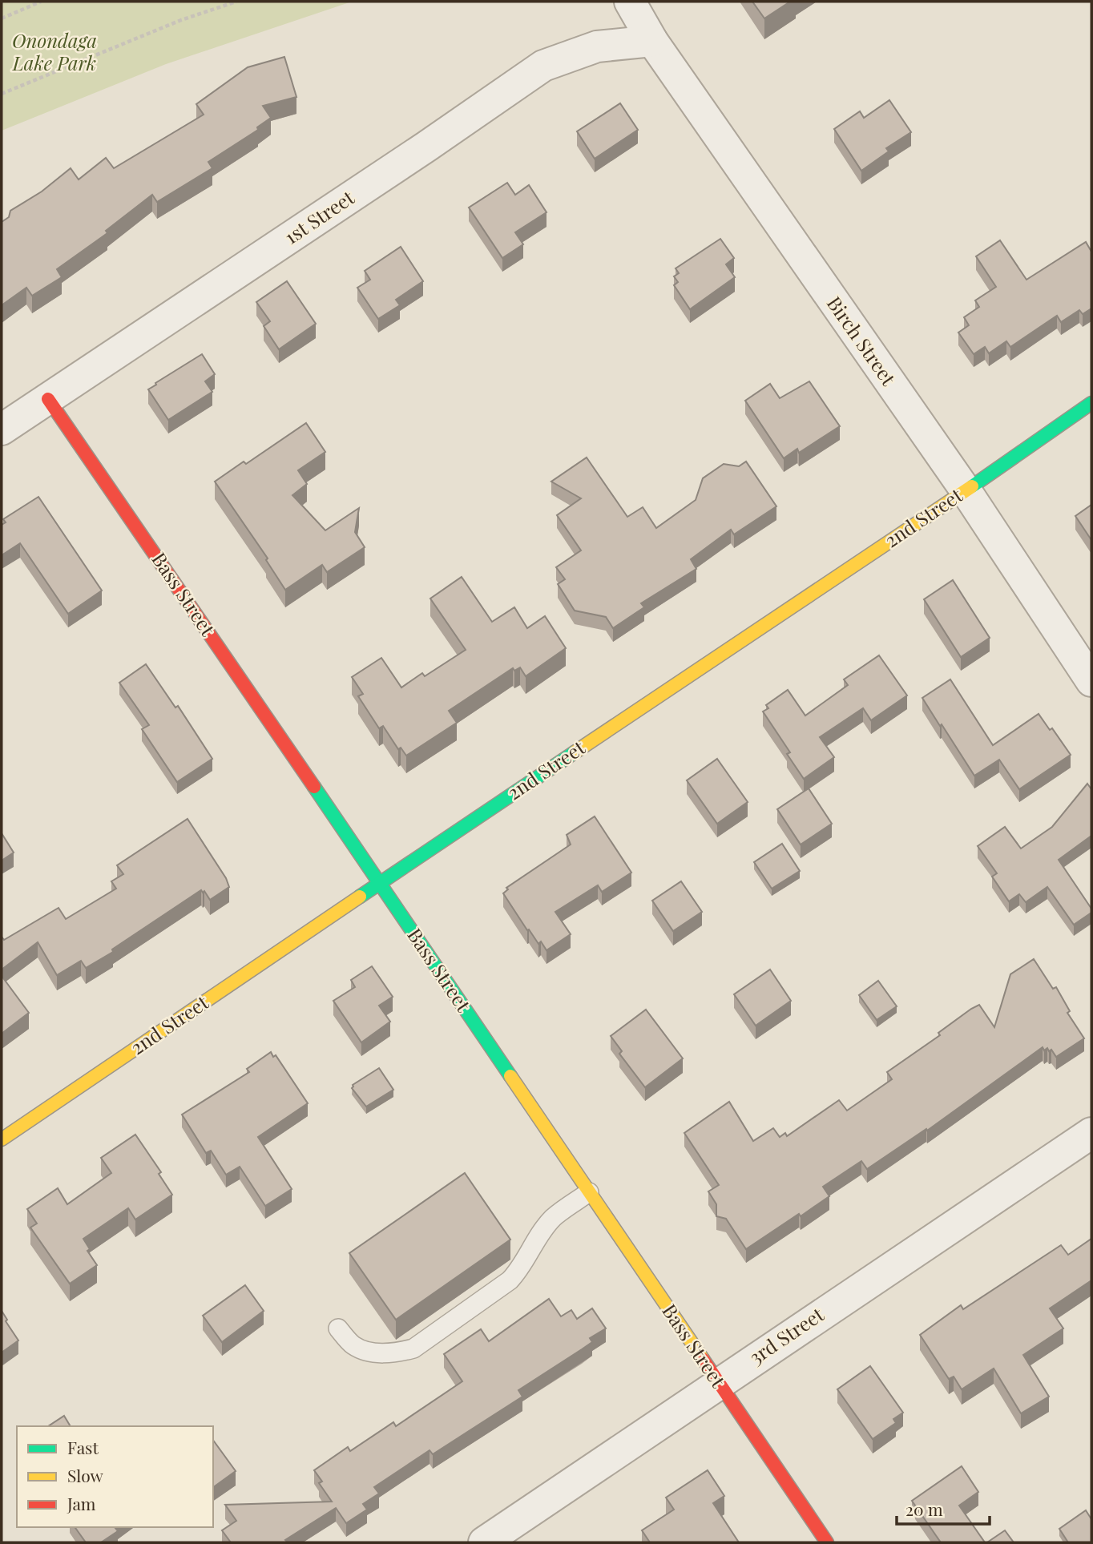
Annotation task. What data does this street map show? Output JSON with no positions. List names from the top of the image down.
{
  "streets": {
    "street": [
      "1st Street",
      "Birch Street",
      "2nd Street",
      "Bass Street",
      "3rd Street"
    ]
  },
  "crossings": [
    ["1st Street", "Birch Street"],
    ["1st Street", "Bass Street"],
    ["Birch Street", "2nd Street"],
    ["2nd Street", "Bass Street"],
    ["Bass Street", "3rd Street"]
  ],
  "parks": ["Onondaga Lake Park"],
  "legend": ["Fast", "Slow", "Jam"],
  "scale_bar": "20 m"
}
